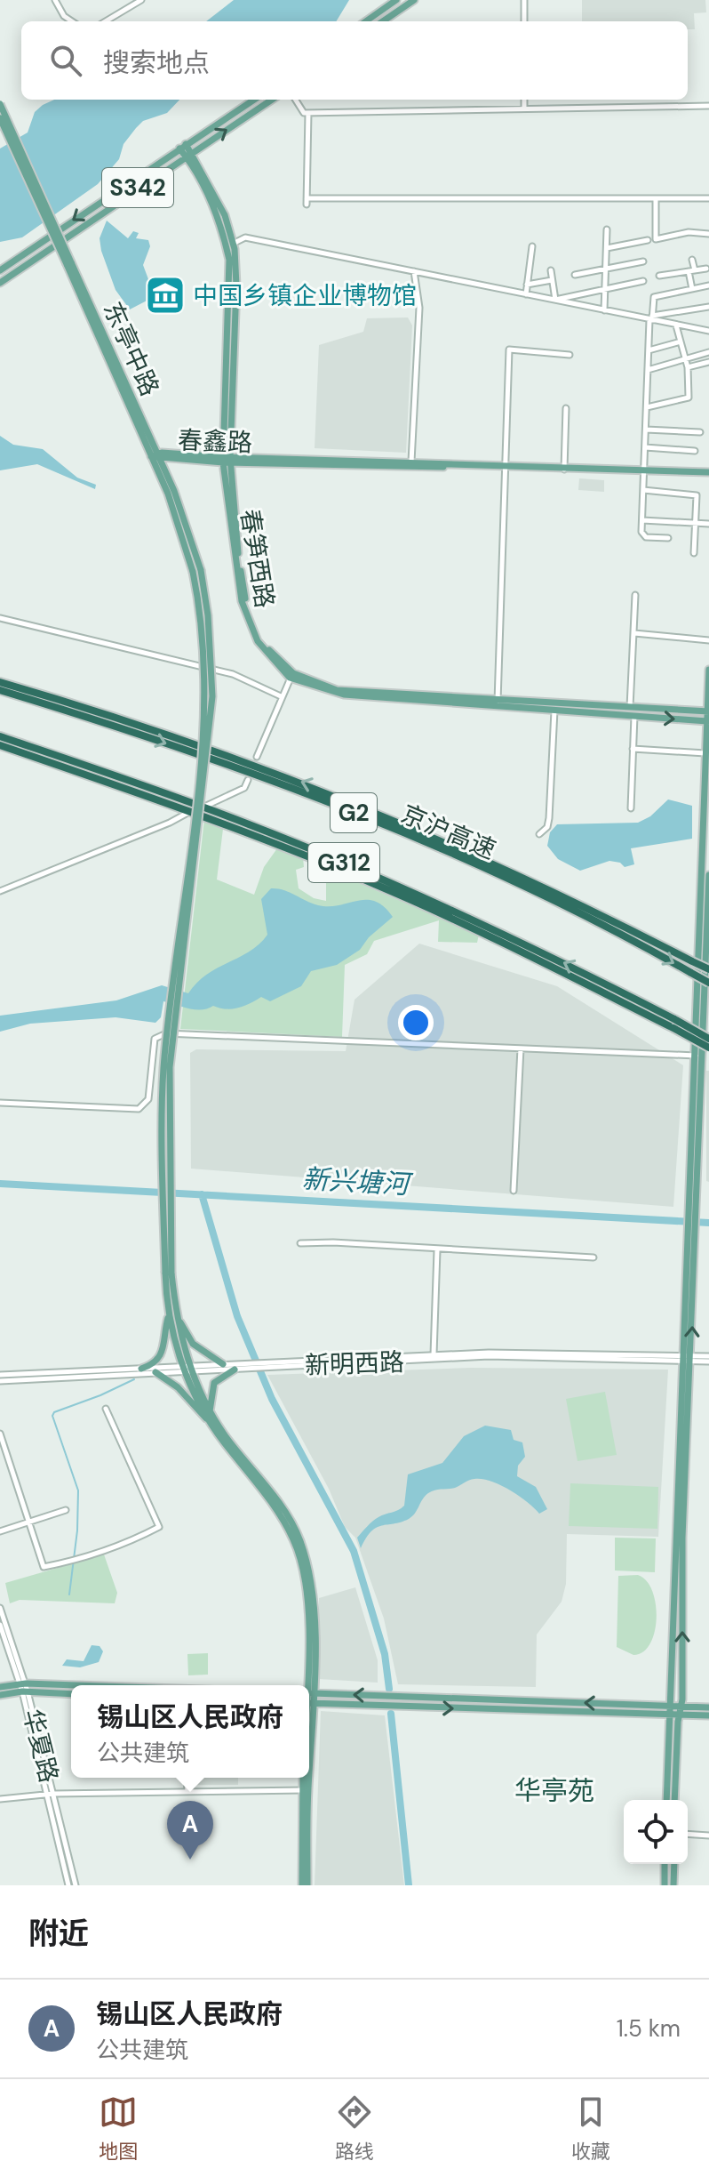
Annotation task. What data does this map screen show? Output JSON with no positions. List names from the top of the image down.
{
  "streets": {
    "highway": ["G2", "京沪高速", "G312"],
    "main road": [
      "S342",
      "东亭中路",
      "春鑫路",
      "春笋西路"
    ],
    "street": ["新明西路", "华夏路"]
  },
  "crossings": [
    ["S342", "春笋西路"],
    ["东亭中路", "春鑫路"],
    ["春鑫路", "春笋西路"]
  ],
  "districts": ["华亭苑"],
  "water": ["新兴塘河"],
  "places": {
    "museum": ["中国乡镇企业博物馆"]
  },
  "page": {
    "search": "搜索地点",
    "popup": ["锡山区人民政府", "公共建筑"],
    "pins": "A",
    "heading": "附近",
    "list": [
      {
        "mark": "A",
        "name": "锡山区人民政府",
        "note": "公共建筑",
        "value": "1.5 km"
      }
    ],
    "nav": ["地图", "路线", "收藏"]
  }
}
